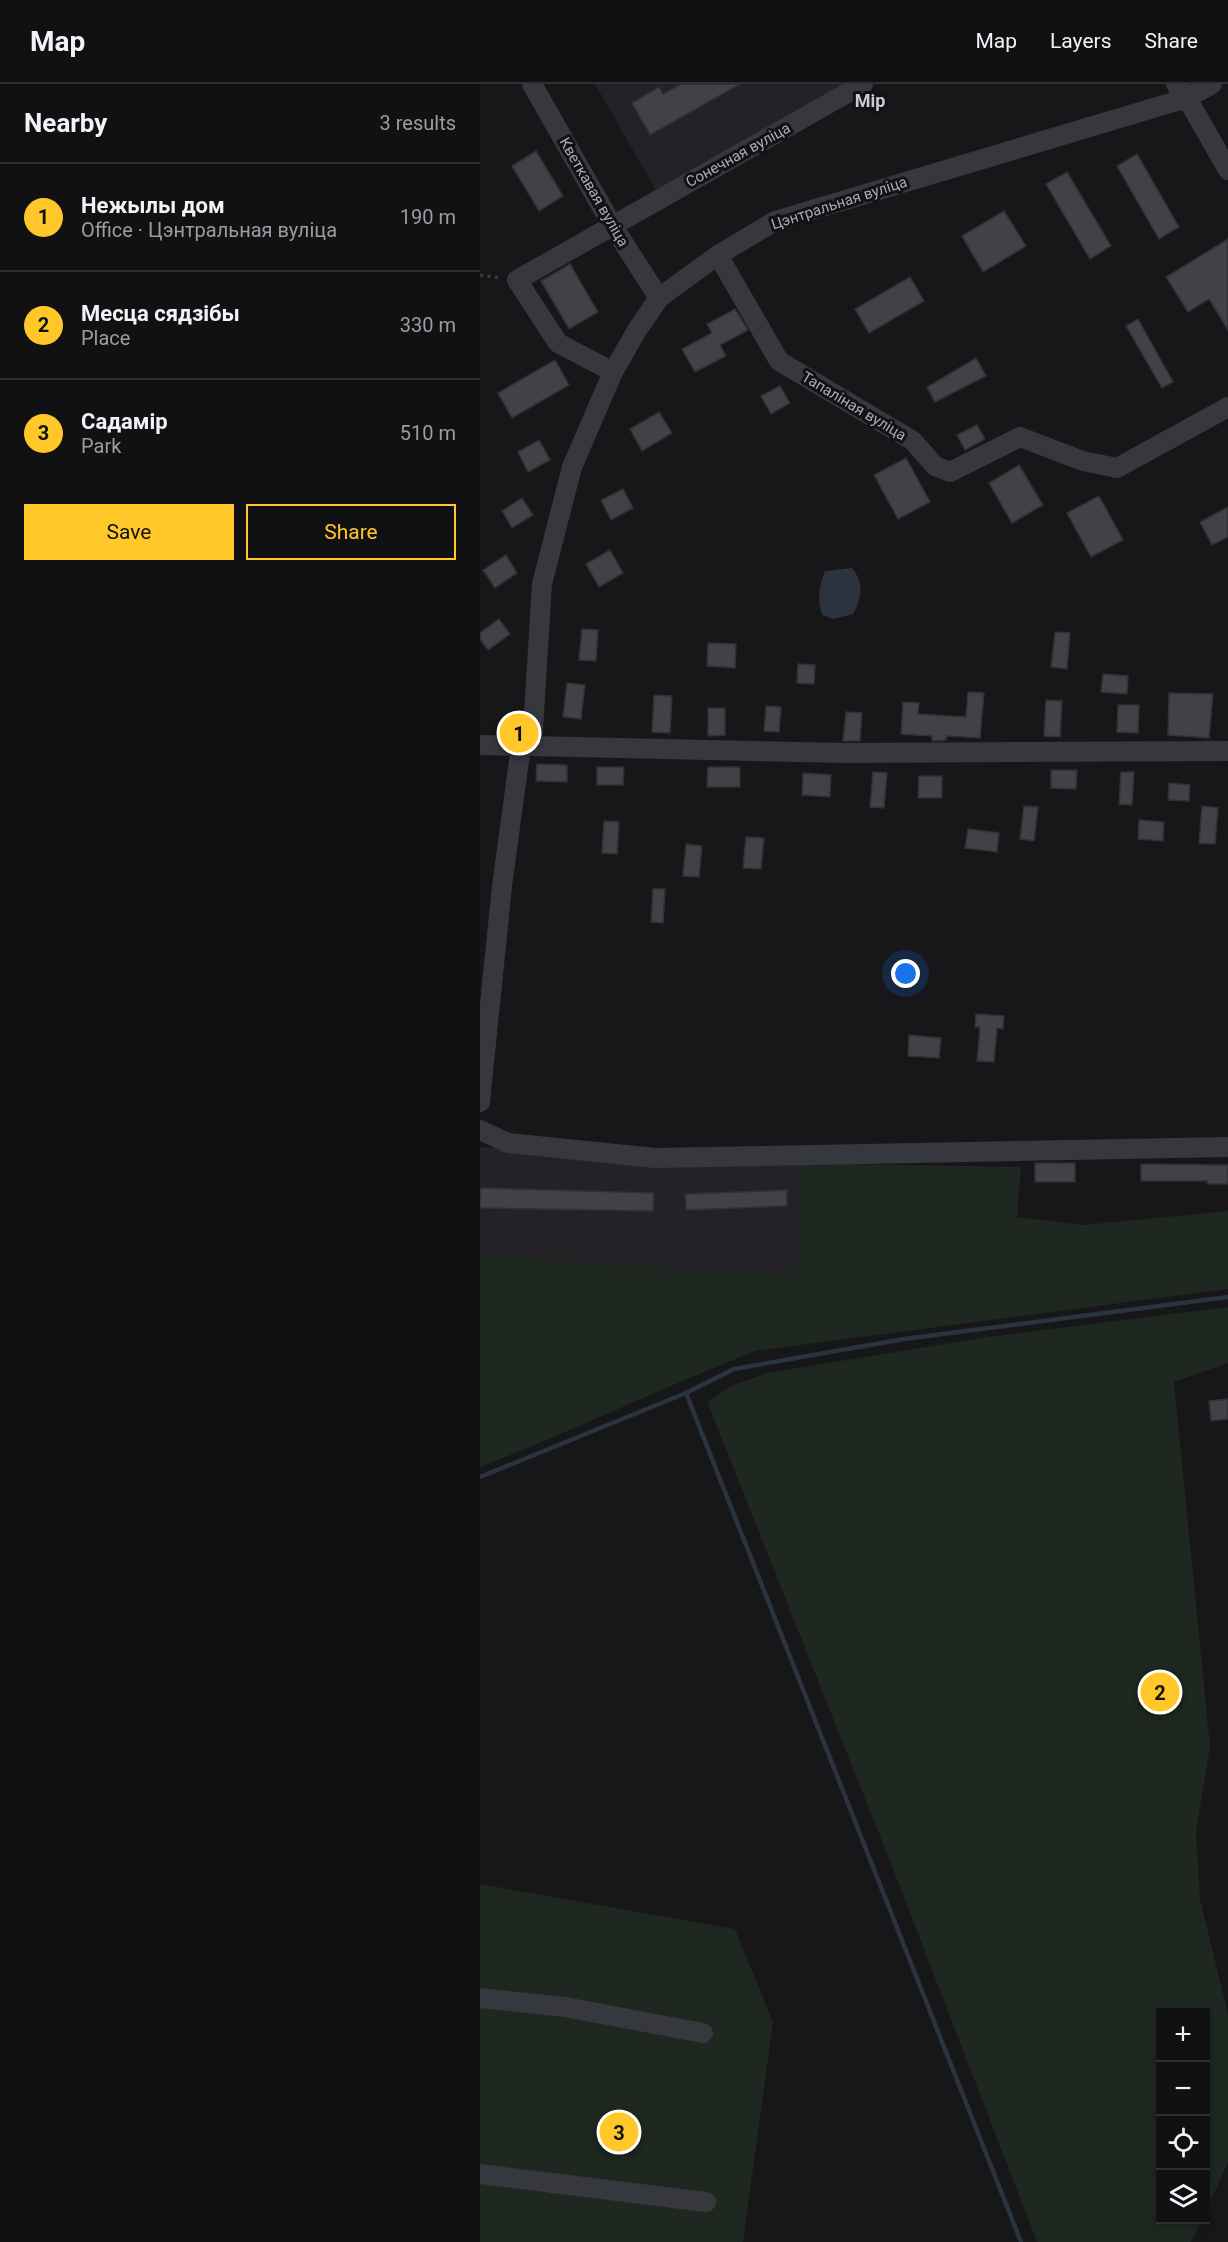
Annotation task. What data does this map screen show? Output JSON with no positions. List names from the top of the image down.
{
  "streets": {
    "street": [
      "Сонечная вуліца",
      "Кветкавая вуліца",
      "Цэнтральная вуліца",
      "Тапаліная вуліца"
    ]
  },
  "crossings": [
    ["Сонечная вуліца", "Кветкавая вуліца"],
    ["Сонечная вуліца", "Цэнтральная вуліца"],
    ["Кветкавая вуліца", "Цэнтральная вуліца"],
    ["Цэнтральная вуліца", "Тапаліная вуліца"]
  ],
  "districts": ["Мір"],
  "page": {
    "header": "Map",
    "nav": ["Map", "Layers", "Share"],
    "heading": ["Nearby", "3 results"],
    "list": [
      {
        "mark": "1",
        "name": "Нежылы дом",
        "note": "Office · Цэнтральная вуліца",
        "value": "190 m"
      },
      {
        "mark": "2",
        "name": "Месца сядзібы",
        "note": "Place",
        "value": "330 m"
      },
      {
        "mark": "3",
        "name": "Садамір",
        "note": "Park",
        "value": "510 m"
      }
    ],
    "buttons": ["Save", "Share"],
    "pins": ["1", "2", "3"],
    "map_buttons": ["+", "−"]
  }
}
